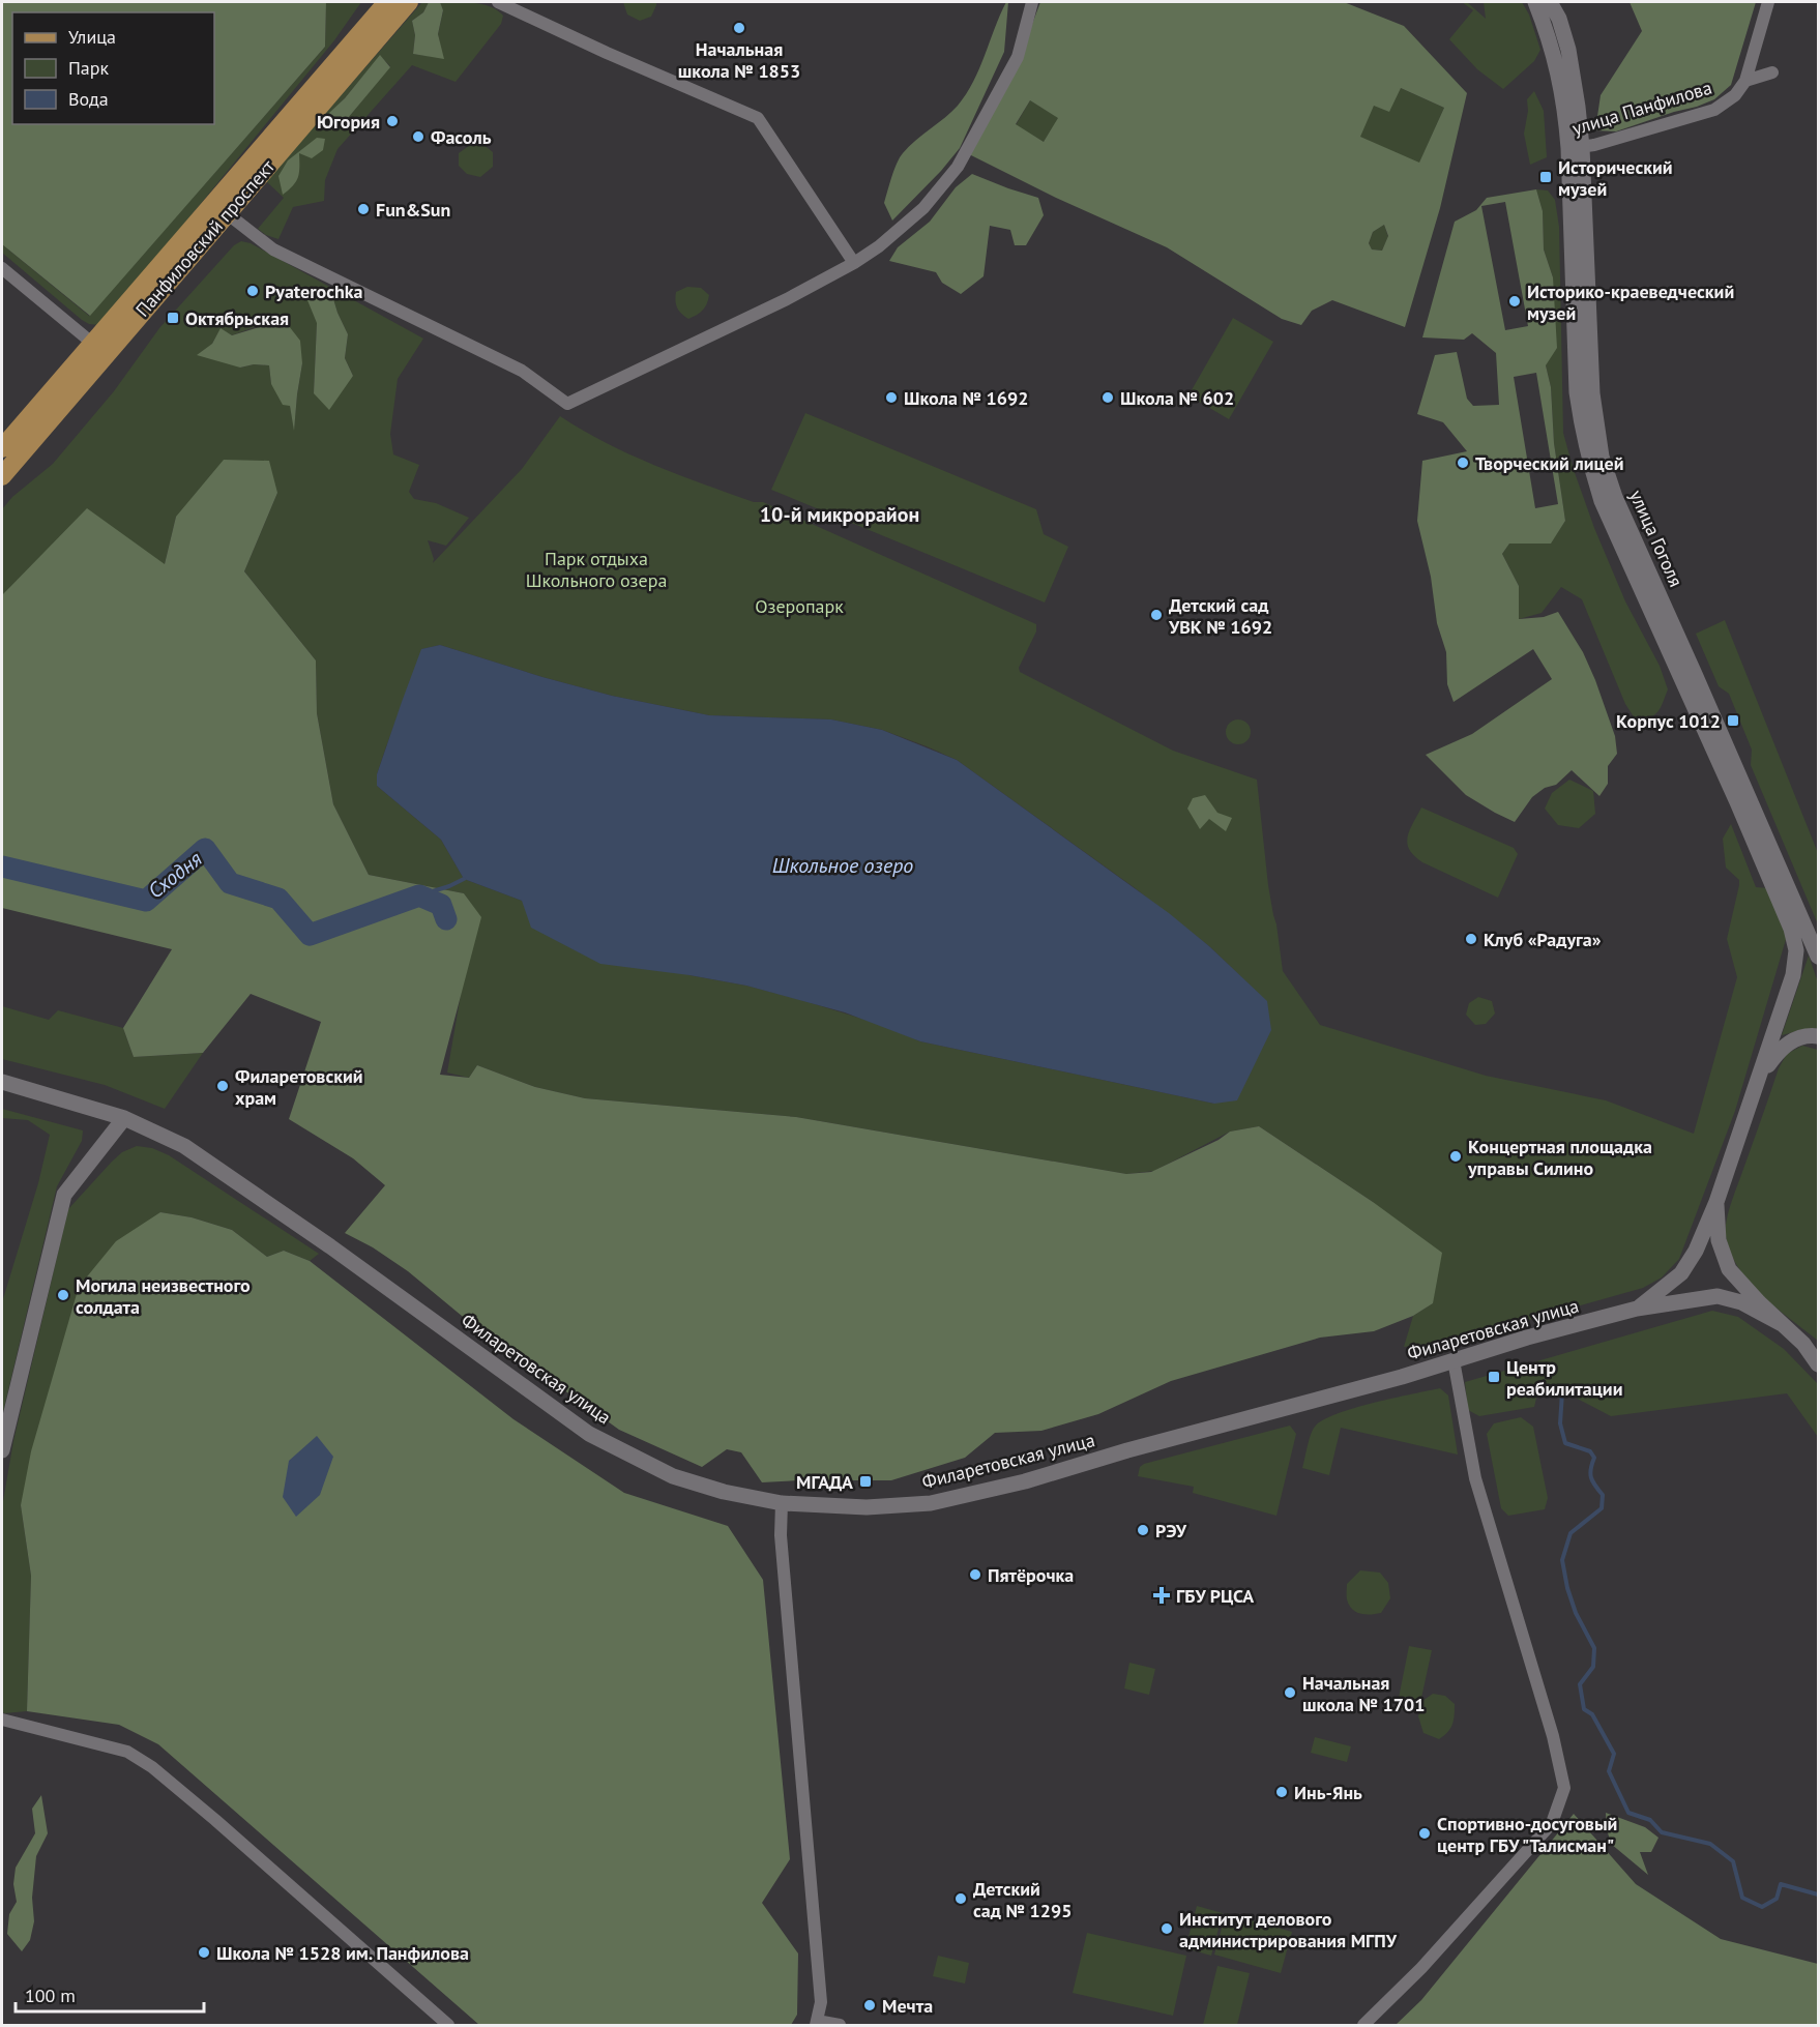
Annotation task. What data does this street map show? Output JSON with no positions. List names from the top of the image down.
{
  "streets": {
    "main road": ["Панфиловский проспект"],
    "street": ["улица Панфилова", "улица Гоголя", "Филаретовская улица"]
  },
  "crossings": [
    ["улица Панфилова", "улица Гоголя"],
    ["улица Панфилова", "Филаретовская улица"],
    ["улица Гоголя", "Филаретовская улица"]
  ],
  "districts": ["10-й микрорайон"],
  "water": ["Школьное озеро", "Сходня"],
  "parks": ["Парк отдыха Школьного озера", "Озеропарк"],
  "places": {
    "other": [
      "Начальная школа № 1853",
      "Югория",
      "Фасоль",
      "Fun&Sun",
      "Pyaterochka",
      "Историко-краеведческий музей",
      "Школа № 1692",
      "Школа № 602",
      "Творческий лицей",
      "Детский сад УВК № 1692",
      "Клуб «Радуга»",
      "Филаретовский храм",
      "Концертная площадка управы Силино",
      "Могила неизвестного солдата",
      "РЭУ",
      "Пятёрочка",
      "Начальная школа № 1701",
      "Инь-Янь",
      "Спортивно-досуговый центр ГБУ \"Талисман\"",
      "Детский сад № 1295",
      "Институт делового администрирования МГПУ",
      "Школа № 1528 им. Панфилова",
      "Мечта"
    ],
    "transit": [
      "Исторический музей",
      "Октябрьская",
      "Корпус 1012",
      "Центр реабилитации",
      "МГАДА"
    ],
    "health": ["ГБУ РЦСА"]
  },
  "legend": ["Улица", "Парк", "Вода"],
  "scale_bar": "100 m"
}
